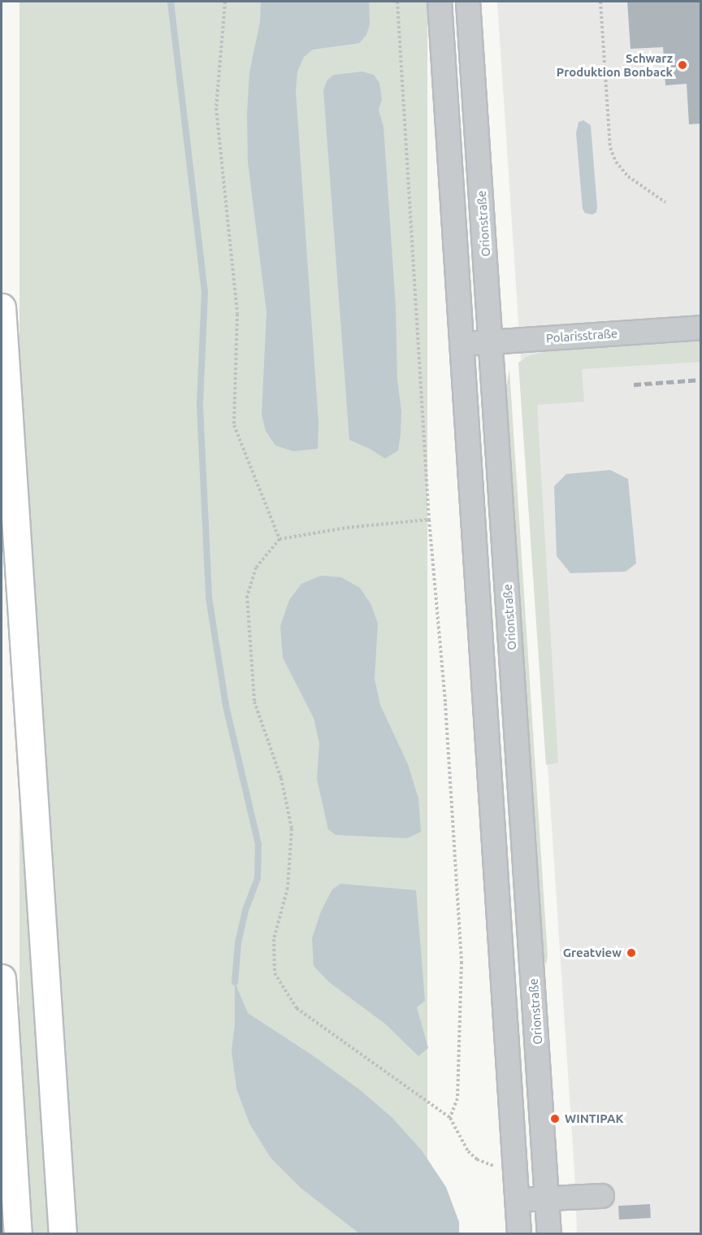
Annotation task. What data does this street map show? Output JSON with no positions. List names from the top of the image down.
{
  "streets": {
    "street": ["Orionstraße", "Polarisstraße"]
  },
  "crossings": [
    ["Orionstraße", "Polarisstraße"]
  ],
  "places": ["Schwarz Produktion Bonback", "Greatview", "WINTIPAK"]
}
